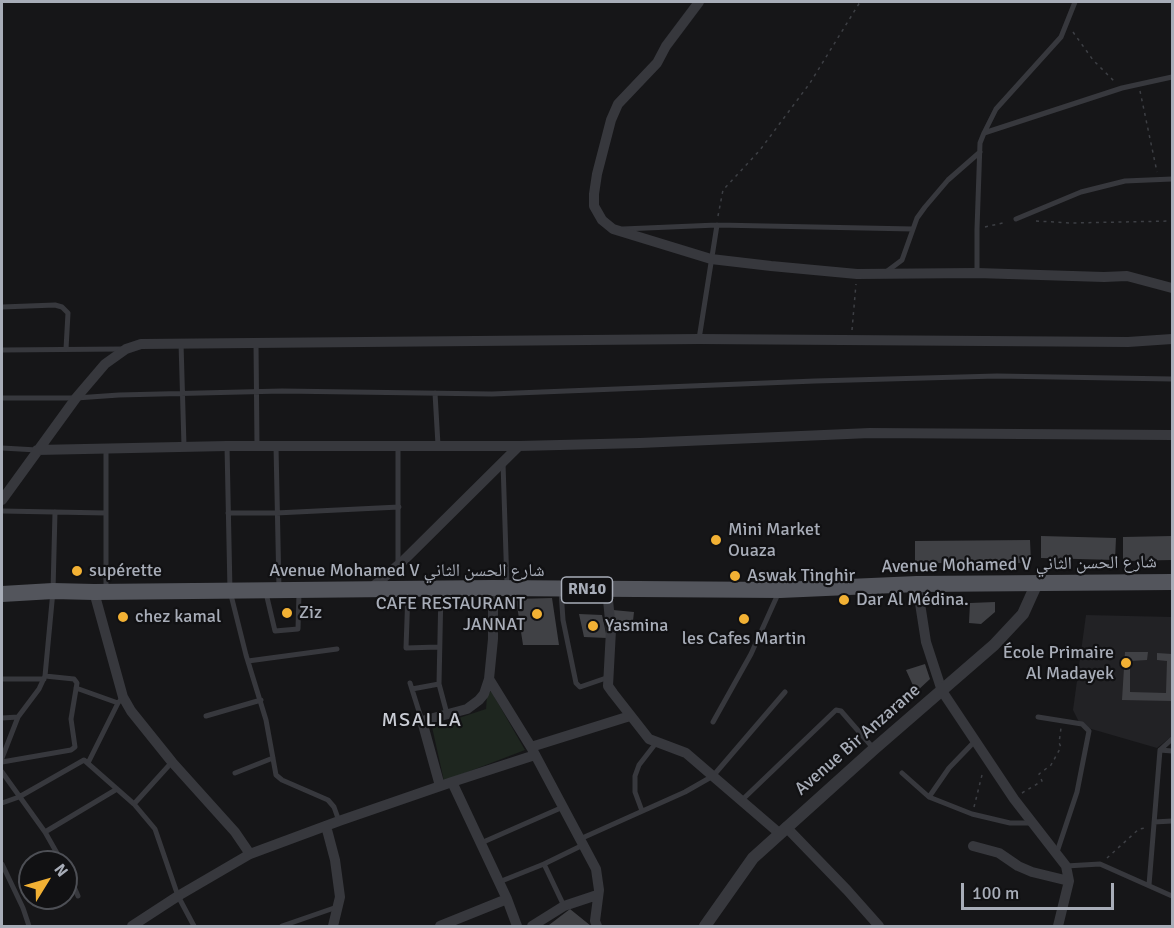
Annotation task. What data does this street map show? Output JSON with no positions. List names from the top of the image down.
{
  "streets": {
    "main road": ["Avenue Mohamed V شارع الحسن الثاني", "RN10"],
    "street": ["Avenue Bir Anzarane"]
  },
  "crossings": [
    ["Avenue Mohamed V شارع الحسن الثاني", "Avenue Bir Anzarane"]
  ],
  "districts": ["MSALLA"],
  "places": [
    "Mini Market Ouaza",
    "supérette",
    "Aswak Tinghir",
    "Dar Al Médina.",
    "Ziz",
    "CAFE RESTAURANT JANNAT",
    "chez kamal",
    "les Cafes Martin",
    "Yasmina",
    "École Primaire Al Madayek"
  ],
  "scale_bar": "100 m",
  "north": "top right"
}
